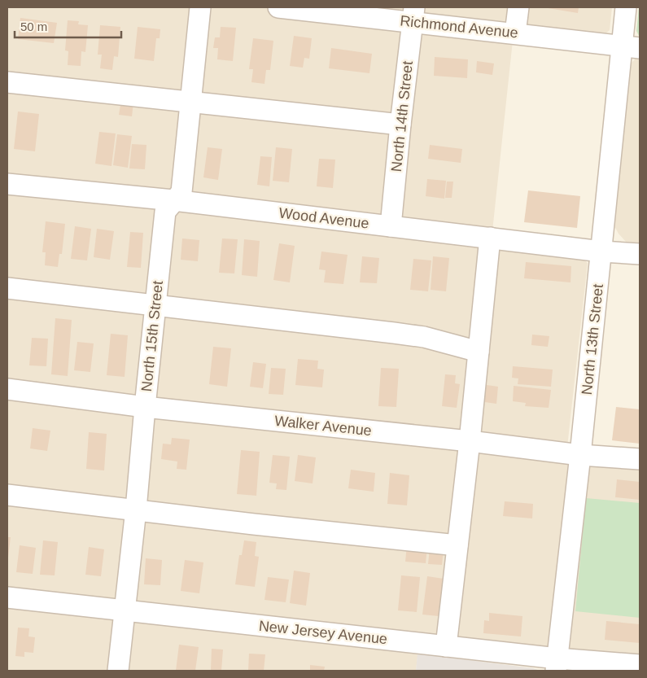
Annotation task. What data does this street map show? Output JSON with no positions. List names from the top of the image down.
{
  "streets": {
    "street": [
      "Richmond Avenue",
      "North 14th Street",
      "Wood Avenue",
      "North 15th Street",
      "North 13th Street",
      "Walker Avenue",
      "New Jersey Avenue"
    ]
  },
  "crossings": [
    ["Richmond Avenue", "North 14th Street"],
    ["Richmond Avenue", "North 13th Street"],
    ["North 14th Street", "Wood Avenue"],
    ["Wood Avenue", "North 15th Street"],
    ["Wood Avenue", "North 13th Street"],
    ["North 15th Street", "Walker Avenue"],
    ["North 15th Street", "New Jersey Avenue"],
    ["North 13th Street", "Walker Avenue"],
    ["North 13th Street", "New Jersey Avenue"]
  ],
  "scale_bar": "50 m"
}
